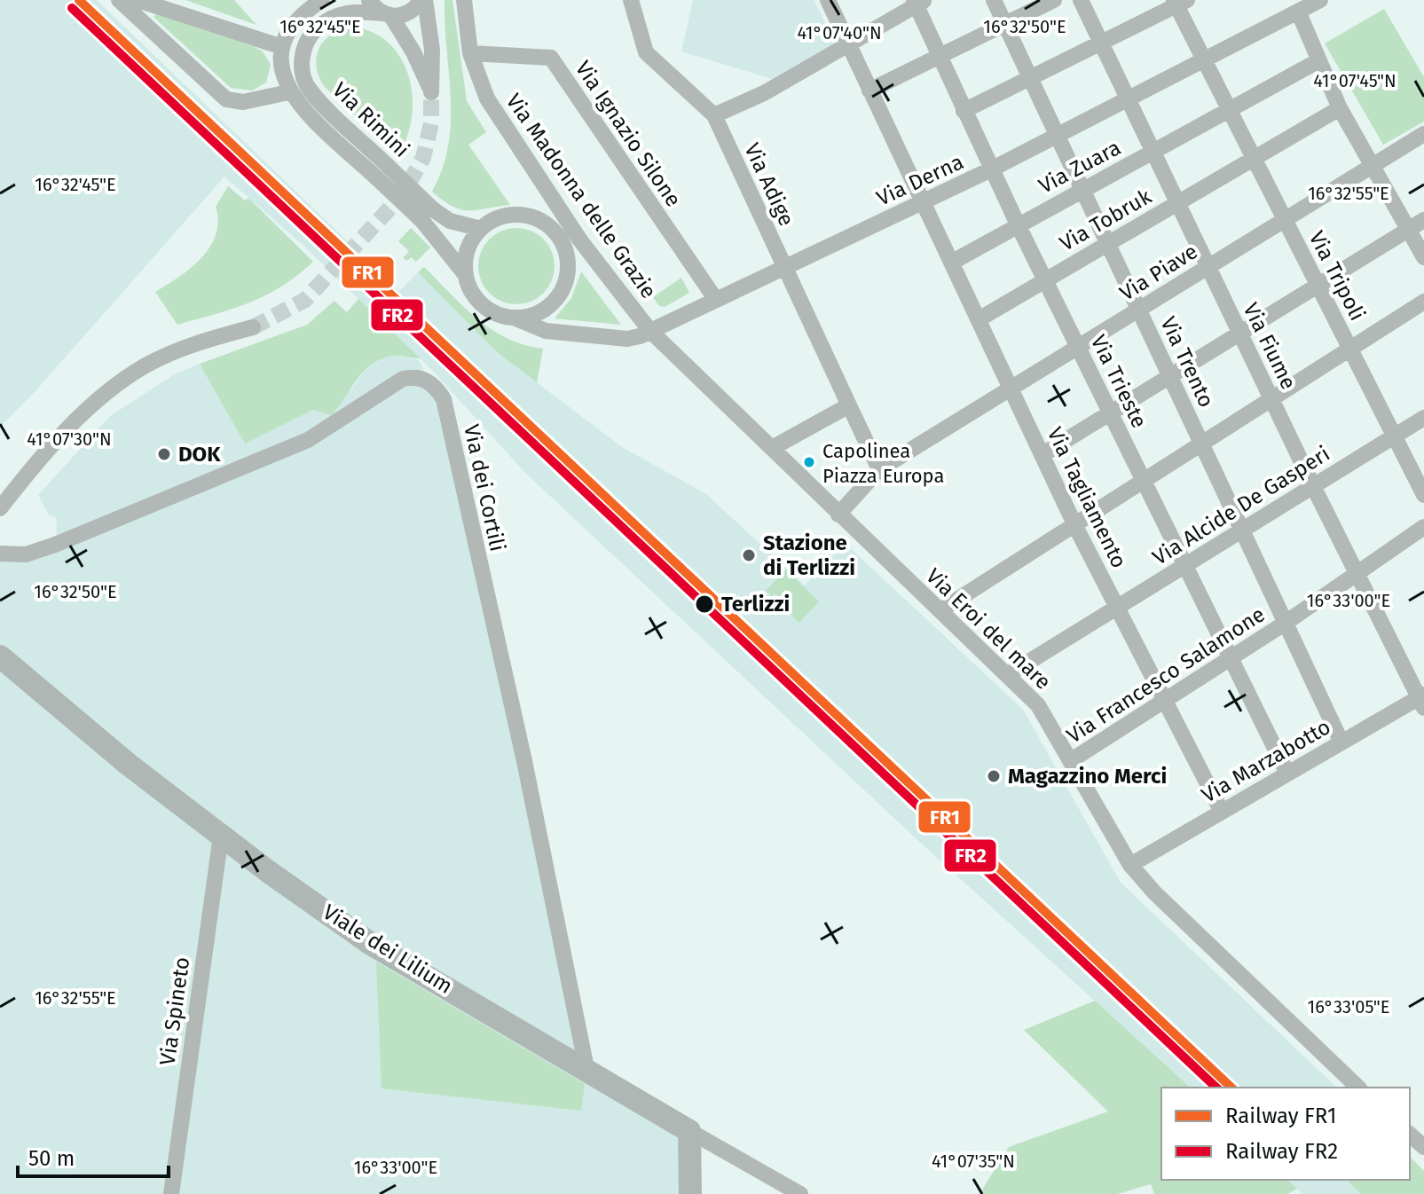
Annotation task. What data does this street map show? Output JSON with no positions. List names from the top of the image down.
{
  "streets": {
    "main road": ["Viale dei Lilium"],
    "street": [
      "Via Rimini",
      "Via Ignazio Silone",
      "Via Zuara",
      "Via Derna",
      "Via Adige",
      "Via Madonna delle Grazie",
      "Via Tobruk",
      "Via Piave",
      "Via Tripoli",
      "Via Fiume",
      "Via Trento",
      "Via Trieste",
      "Via dei Cortili",
      "Via Tagliamento",
      "Via Alcide De Gasperi",
      "Via Eroi del mare",
      "Via Francesco Salamone",
      "Via Marzabotto",
      "Via Spineto"
    ]
  },
  "crossings": [
    ["Via Ignazio Silone", "Via Derna"],
    ["Via Ignazio Silone", "Via Madonna delle Grazie"],
    ["Via Zuara", "Via Tripoli"],
    ["Via Zuara", "Via Fiume"],
    ["Via Zuara", "Via Trento"],
    ["Via Zuara", "Via Trieste"],
    ["Via Zuara", "Via Tagliamento"],
    ["Via Derna", "Via Adige"],
    ["Via Derna", "Via Madonna delle Grazie"],
    ["Via Derna", "Via Tripoli"],
    ["Via Derna", "Via Fiume"],
    ["Via Derna", "Via Trento"],
    ["Via Derna", "Via Trieste"],
    ["Via Derna", "Via Tagliamento"],
    ["Via Adige", "Via Piave"],
    ["Via Madonna delle Grazie", "Via Eroi del mare"],
    ["Via Tobruk", "Via Tripoli"],
    ["Via Tobruk", "Via Fiume"],
    ["Via Tobruk", "Via Trento"],
    ["Via Tobruk", "Via Trieste"],
    ["Via Tobruk", "Via Tagliamento"],
    ["Via Piave", "Via Tripoli"],
    ["Via Piave", "Via Fiume"],
    ["Via Piave", "Via Trento"],
    ["Via Piave", "Via Trieste"],
    ["Via Piave", "Via Tagliamento"],
    ["Via Piave", "Via Eroi del mare"],
    ["Via Tripoli", "Via Alcide De Gasperi"],
    ["Via Fiume", "Via Alcide De Gasperi"],
    ["Via Fiume", "Via Francesco Salamone"],
    ["Via Fiume", "Via Marzabotto"],
    ["Via Trento", "Via Alcide De Gasperi"],
    ["Via Trento", "Via Francesco Salamone"],
    ["Via Trento", "Via Marzabotto"],
    ["Via Trieste", "Via Alcide De Gasperi"],
    ["Via Trieste", "Via Francesco Salamone"],
    ["Via Trieste", "Via Marzabotto"],
    ["Via dei Cortili", "Viale dei Lilium"],
    ["Via Tagliamento", "Via Alcide De Gasperi"],
    ["Via Tagliamento", "Via Francesco Salamone"],
    ["Via Tagliamento", "Via Marzabotto"],
    ["Via Alcide De Gasperi", "Via Eroi del mare"],
    ["Via Eroi del mare", "Via Francesco Salamone"],
    ["Via Eroi del mare", "Via Marzabotto"],
    ["Viale dei Lilium", "Via Spineto"]
  ],
  "places": [
    "DOK",
    "Capolinea Piazza Europa",
    "Stazione di Terlizzi",
    "Terlizzi",
    "Magazzino Merci"
  ],
  "lines": ["rail line FR1", "rail line FR2"],
  "legend": ["Railway FR1", "Railway FR2"],
  "scale_bar": "50 m",
  "coordinates": [
    "16°32'45\"E",
    "16°32'50\"E",
    "41°07'40\"N",
    "41°07'45\"N",
    "16°32'55\"E",
    "41°07'30\"N",
    "16°33'00\"E",
    "16°33'05\"E",
    "41°07'35\"N"
  ]
}
